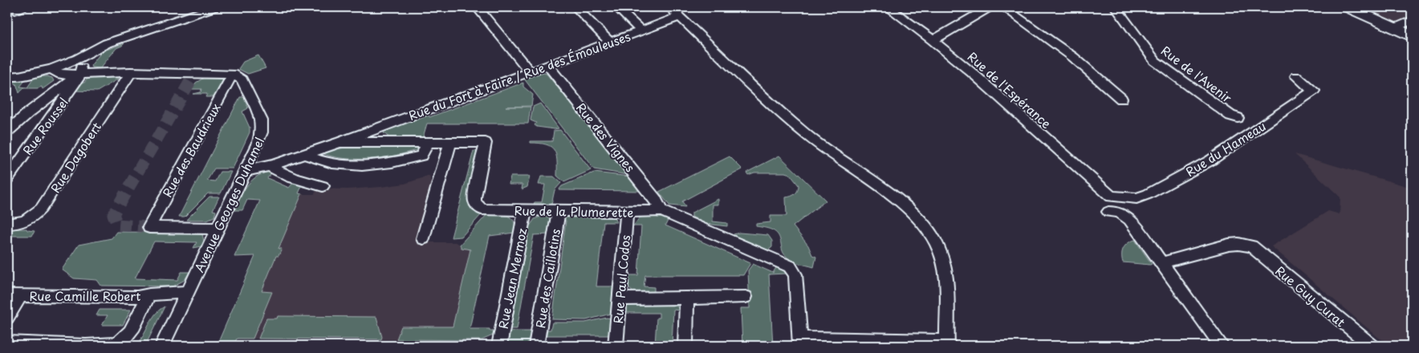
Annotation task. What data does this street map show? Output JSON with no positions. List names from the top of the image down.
{
  "streets": {
    "street": [
      "Rue de l'Avenir",
      "Rue du Fort à Faire / Rue des Émouleuses",
      "Rue de l'Espérance",
      "Rue Roussel",
      "Rue des Vignes",
      "Rue du Hameau",
      "Rue des Baudrieux",
      "Rue Dagobert",
      "Avenue Georges Duhamel",
      "Rue de la Plumerette",
      "Rue Jean Mermoz",
      "Rue des Caillotins",
      "Rue Paul Codos",
      "Rue Camille Robert",
      "Rue Guy Curat"
    ]
  },
  "crossings": [
    ["Rue du Fort à Faire / Rue des Émouleuses", "Rue des Vignes"],
    ["Rue du Fort à Faire / Rue des Émouleuses", "Rue de la Plumerette"],
    ["Rue de l'Espérance", "Rue du Hameau"],
    ["Rue des Vignes", "Rue de la Plumerette"],
    ["Rue des Baudrieux", "Avenue Georges Duhamel"],
    ["Avenue Georges Duhamel", "Rue Camille Robert"],
    ["Rue de la Plumerette", "Rue Jean Mermoz"],
    ["Rue de la Plumerette", "Rue des Caillotins"],
    ["Rue de la Plumerette", "Rue Paul Codos"]
  ]
}
